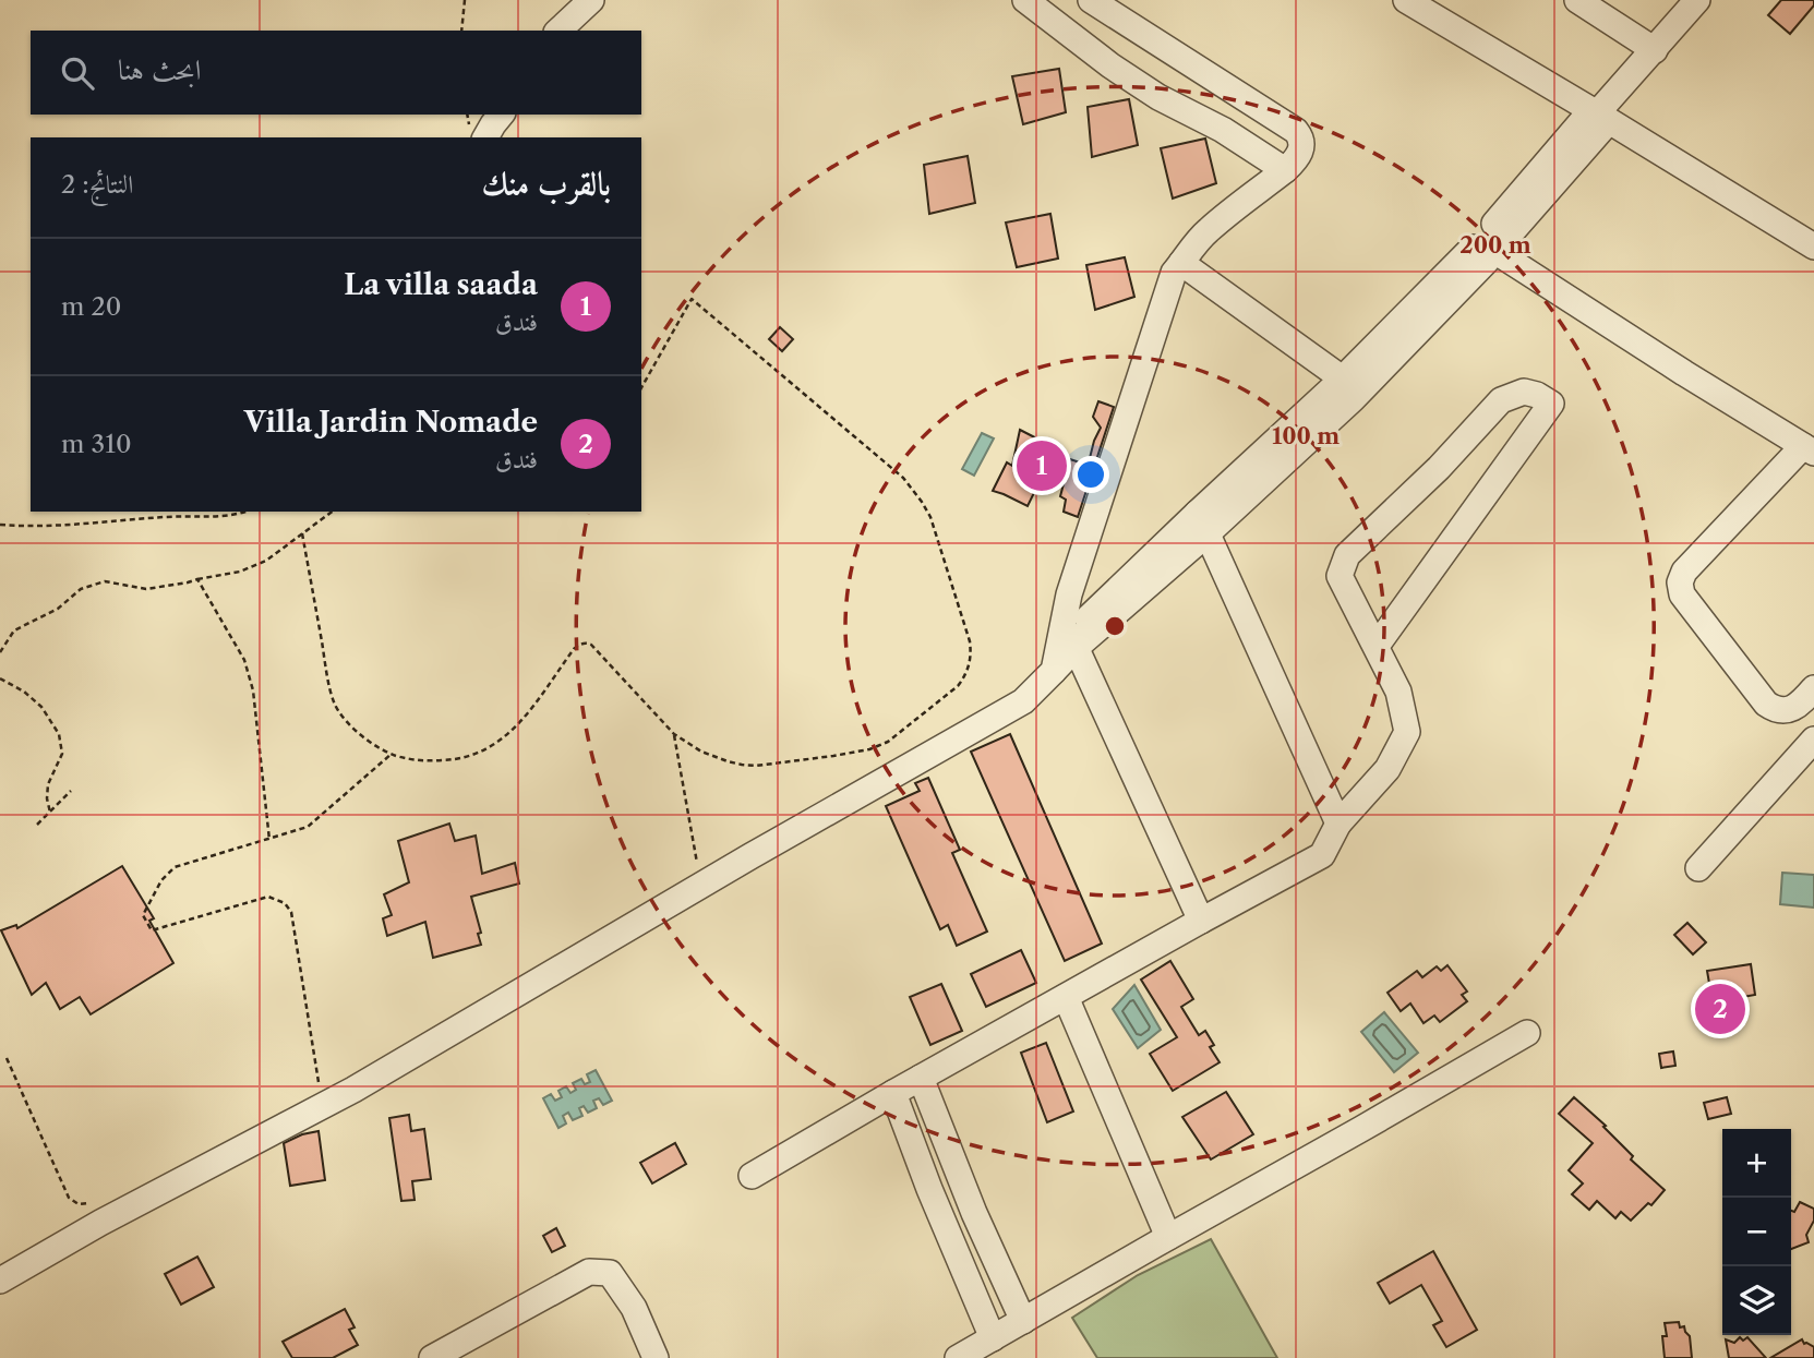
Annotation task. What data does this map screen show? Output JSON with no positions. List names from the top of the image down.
{
  "page": {
    "search": "ابحث هنا",
    "heading": ["بالقرب منك", "النتائج: 2"],
    "list": [
      {
        "mark": "1",
        "name": "La villa saada",
        "note": "فندق",
        "value": "20 m"
      },
      {
        "mark": "2",
        "name": "Villa Jardin Nomade",
        "note": "فندق",
        "value": "310 m"
      }
    ],
    "pins": ["1", "2"],
    "map_buttons": ["+", "−"]
  },
  "rings": ["200 m", "100 m"]
}
